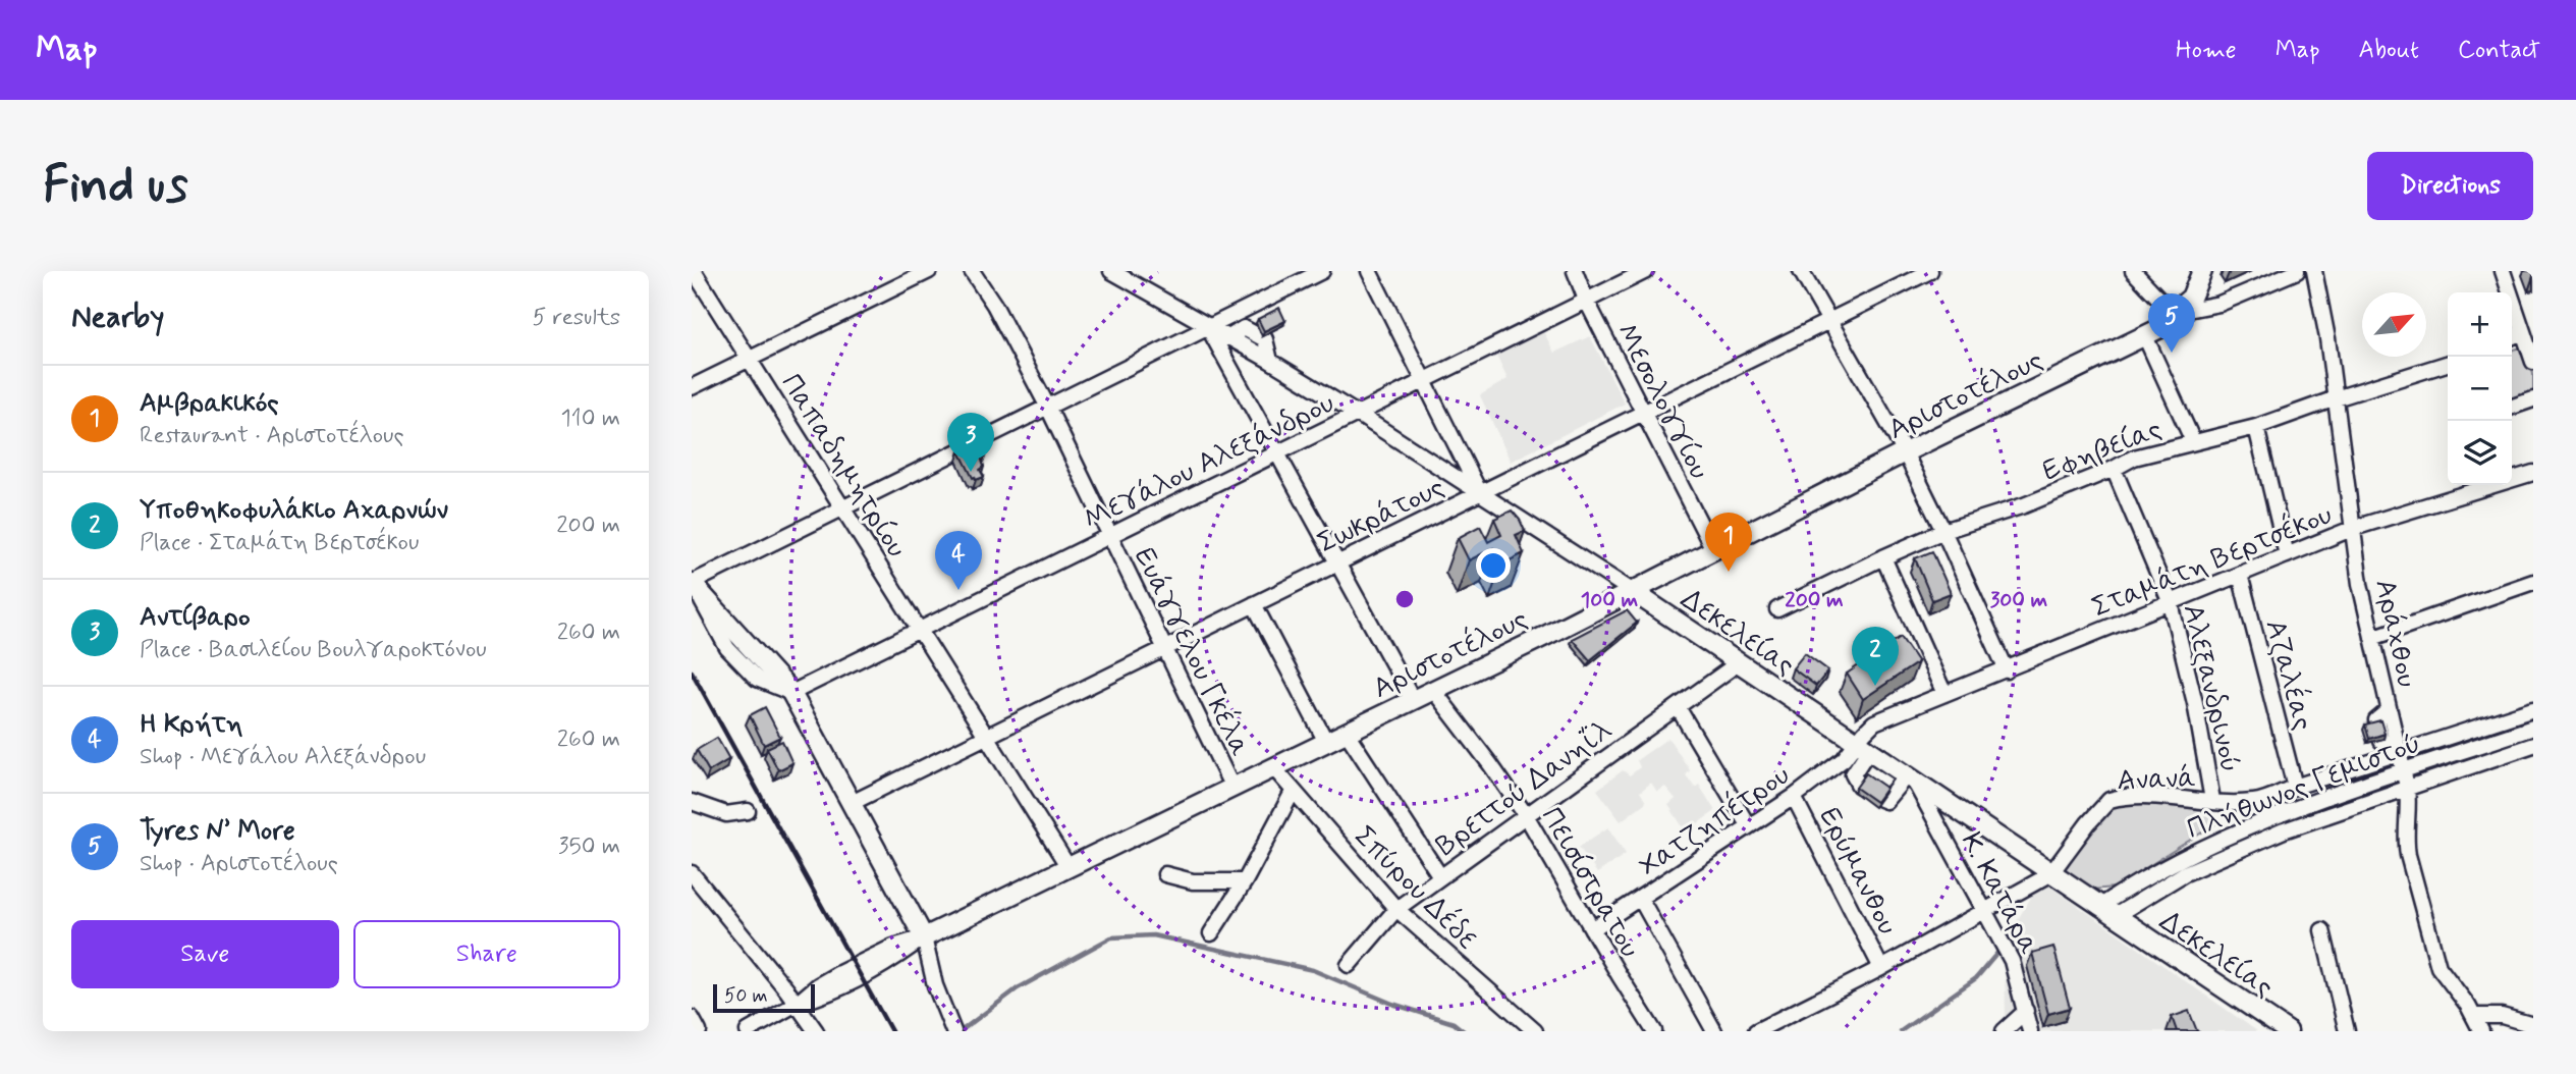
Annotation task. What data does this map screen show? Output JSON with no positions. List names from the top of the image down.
{
  "streets": {
    "main road": ["Αριστοτέλους", "Δεκελείας"],
    "street": [
      "Μεσολογγίου",
      "Εφηβείας",
      "Μεγάλου Αλεξάνδρου",
      "Παπαδημητρίου",
      "Σωκράτους",
      "Σταμάτη Βερτσέκου",
      "Αράχθου",
      "Ευάγγελου Γκέλα",
      "Αζαλέας",
      "Αλεξανδρινού",
      "Ανανά",
      "Πλήθωνος Γεμιστού",
      "Βρεττού Δανηΐλ",
      "Χατζηπέτρου",
      "Ερύμανθου",
      "Πεισίστρατου",
      "Σπύρου Δέδε",
      "Κ. Κατάρα"
    ]
  },
  "crossings": [
    ["Αριστοτέλους", "Μεσολογγίου"],
    ["Αριστοτέλους", "Παπαδημητρίου"],
    ["Αριστοτέλους", "Δεκελείας"],
    ["Αριστοτέλους", "Ευάγγελου Γκέλα"],
    ["Αριστοτέλους", "Πεισίστρατου"],
    ["Αριστοτέλους", "Σπύρου Δέδε"],
    ["Μεσολογγίου", "Μεγάλου Αλεξάνδρου"],
    ["Μεσολογγίου", "Σωκράτους"],
    ["Εφηβείας", "Αράχθου"],
    ["Εφηβείας", "Αλεξανδρινού"],
    ["Μεγάλου Αλεξάνδρου", "Παπαδημητρίου"],
    ["Μεγάλου Αλεξάνδρου", "Δεκελείας"],
    ["Μεγάλου Αλεξάνδρου", "Ευάγγελου Γκέλα"],
    ["Παπαδημητρίου", "Σωκράτους"],
    ["Σωκράτους", "Δεκελείας"],
    ["Σωκράτους", "Ευάγγελου Γκέλα"],
    ["Σταμάτη Βερτσέκου", "Δεκελείας"],
    ["Σταμάτη Βερτσέκου", "Αράχθου"],
    ["Σταμάτη Βερτσέκου", "Αζαλέας"],
    ["Σταμάτη Βερτσέκου", "Αλεξανδρινού"],
    ["Σταμάτη Βερτσέκου", "Χατζηπέτρου"],
    ["Δεκελείας", "Ανανά"],
    ["Δεκελείας", "Πλήθωνος Γεμιστού"],
    ["Δεκελείας", "Βρεττού Δανηΐλ"],
    ["Δεκελείας", "Χατζηπέτρου"],
    ["Δεκελείας", "Κ. Κατάρα"],
    ["Αράχθου", "Πλήθωνος Γεμιστού"],
    ["Αζαλέας", "Ανανά"],
    ["Αζαλέας", "Πλήθωνος Γεμιστού"],
    ["Αλεξανδρινού", "Ανανά"],
    ["Ανανά", "Πλήθωνος Γεμιστού"],
    ["Βρεττού Δανηΐλ", "Πεισίστρατου"],
    ["Βρεττού Δανηΐλ", "Σπύρου Δέδε"],
    ["Χατζηπέτρου", "Ερύμανθου"],
    ["Χατζηπέτρου", "Πεισίστρατου"]
  ],
  "scale_bar": "50 m",
  "north": "top right",
  "page": {
    "header": "Map",
    "nav": [
      "Home",
      "Map",
      "About",
      "Contact"
    ],
    "buttons": [
      "Directions",
      ["Save", "Share"]
    ],
    "title": "Find us",
    "heading": ["Nearby", "5 results"],
    "map_buttons": ["+", "−"],
    "pins": [
      "5",
      "3",
      "1",
      "4",
      "2"
    ],
    "list": [
      {
        "mark": "1",
        "name": "Αμβρακικός",
        "note": "Restaurant · Αριστοτέλους",
        "value": "110 m"
      },
      {
        "mark": "2",
        "name": "Υποθηκοφυλάκιο Αχαρνών",
        "note": "Place · Σταμάτη Βερτσέκου",
        "value": "200 m"
      },
      {
        "mark": "3",
        "name": "Αντίβαρο",
        "note": "Place · Βασιλείου Βουλγαροκτόνου",
        "value": "260 m"
      },
      {
        "mark": "4",
        "name": "Η Κρήτη",
        "note": "Shop · Μεγάλου Αλεξάνδρου",
        "value": "260 m"
      },
      {
        "mark": "5",
        "name": "Tyres N’ More",
        "note": "Shop · Αριστοτέλους",
        "value": "350 m"
      }
    ],
    "scale": "50 m"
  },
  "rings": ["100 m", "200 m", "300 m"]
}
